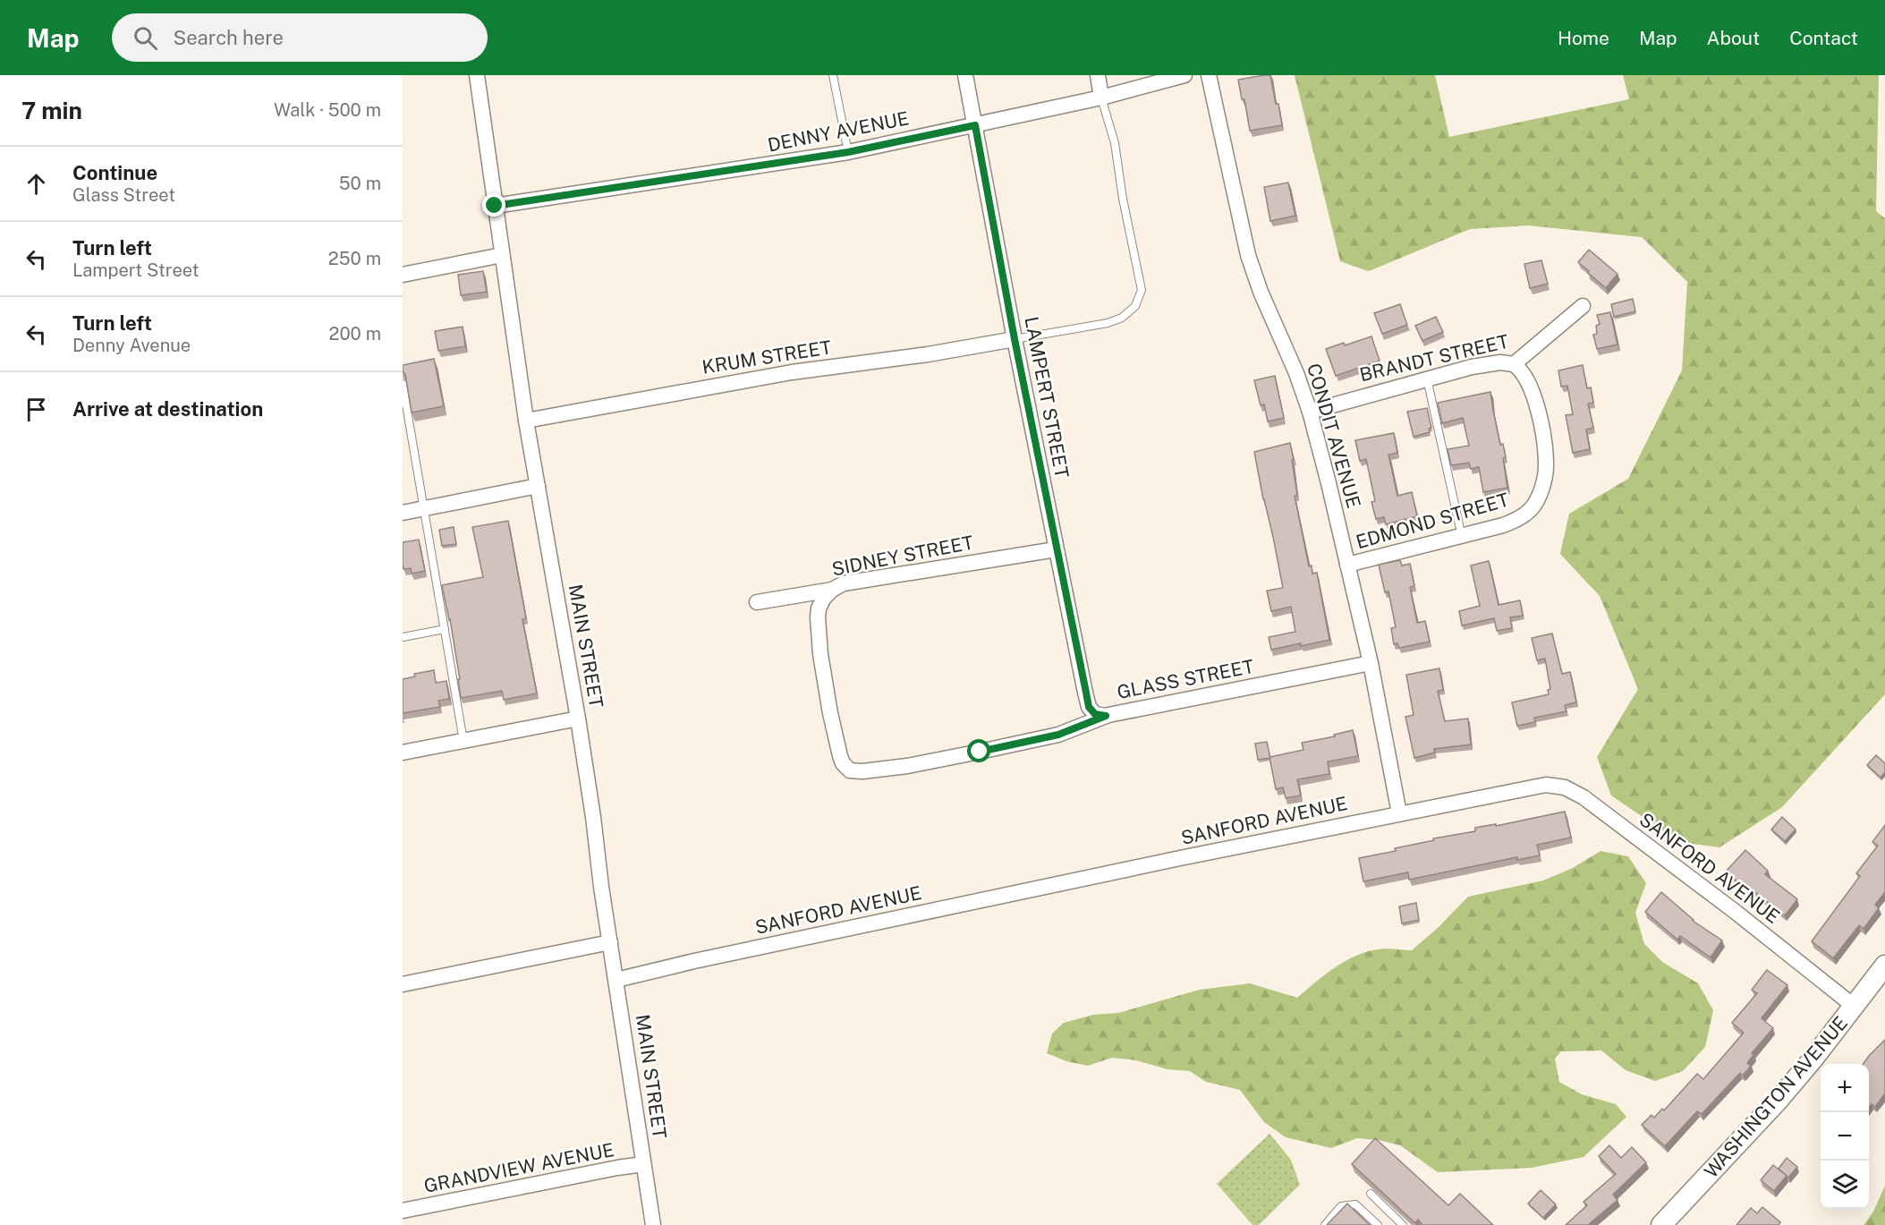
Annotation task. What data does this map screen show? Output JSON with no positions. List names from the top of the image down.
{
  "streets": {
    "main road": ["WASHINGTON AVENUE"],
    "street": [
      "DENNY AVENUE",
      "KRUM STREET",
      "BRANDT STREET",
      "LAMPERT STREET",
      "CONDIT AVENUE",
      "EDMOND STREET",
      "SIDNEY STREET",
      "MAIN STREET",
      "GLASS STREET",
      "SANFORD AVENUE",
      "GRANDVIEW AVENUE"
    ]
  },
  "crossings": [
    ["DENNY AVENUE", "LAMPERT STREET"],
    ["DENNY AVENUE", "MAIN STREET"],
    ["KRUM STREET", "LAMPERT STREET"],
    ["KRUM STREET", "MAIN STREET"],
    ["BRANDT STREET", "CONDIT AVENUE"],
    ["BRANDT STREET", "EDMOND STREET"],
    ["LAMPERT STREET", "SIDNEY STREET"],
    ["LAMPERT STREET", "GLASS STREET"],
    ["CONDIT AVENUE", "EDMOND STREET"],
    ["CONDIT AVENUE", "GLASS STREET"],
    ["CONDIT AVENUE", "SANFORD AVENUE"],
    ["SIDNEY STREET", "GLASS STREET"],
    ["MAIN STREET", "SANFORD AVENUE"],
    ["MAIN STREET", "GRANDVIEW AVENUE"],
    ["SANFORD AVENUE", "WASHINGTON AVENUE"]
  ],
  "page": {
    "header": "Map",
    "search": "Search here",
    "nav": [
      "Home",
      "Map",
      "About",
      "Contact"
    ],
    "heading": ["7 min", "Walk · 500 m"],
    "list": [
      ["Continue", "Glass Street", "50 m"],
      ["Turn left", "Lampert Street", "250 m"],
      ["Turn left", "Denny Avenue", "200 m"],
      "Arrive at destination"
    ],
    "map_buttons": ["+", "−"]
  }
}
